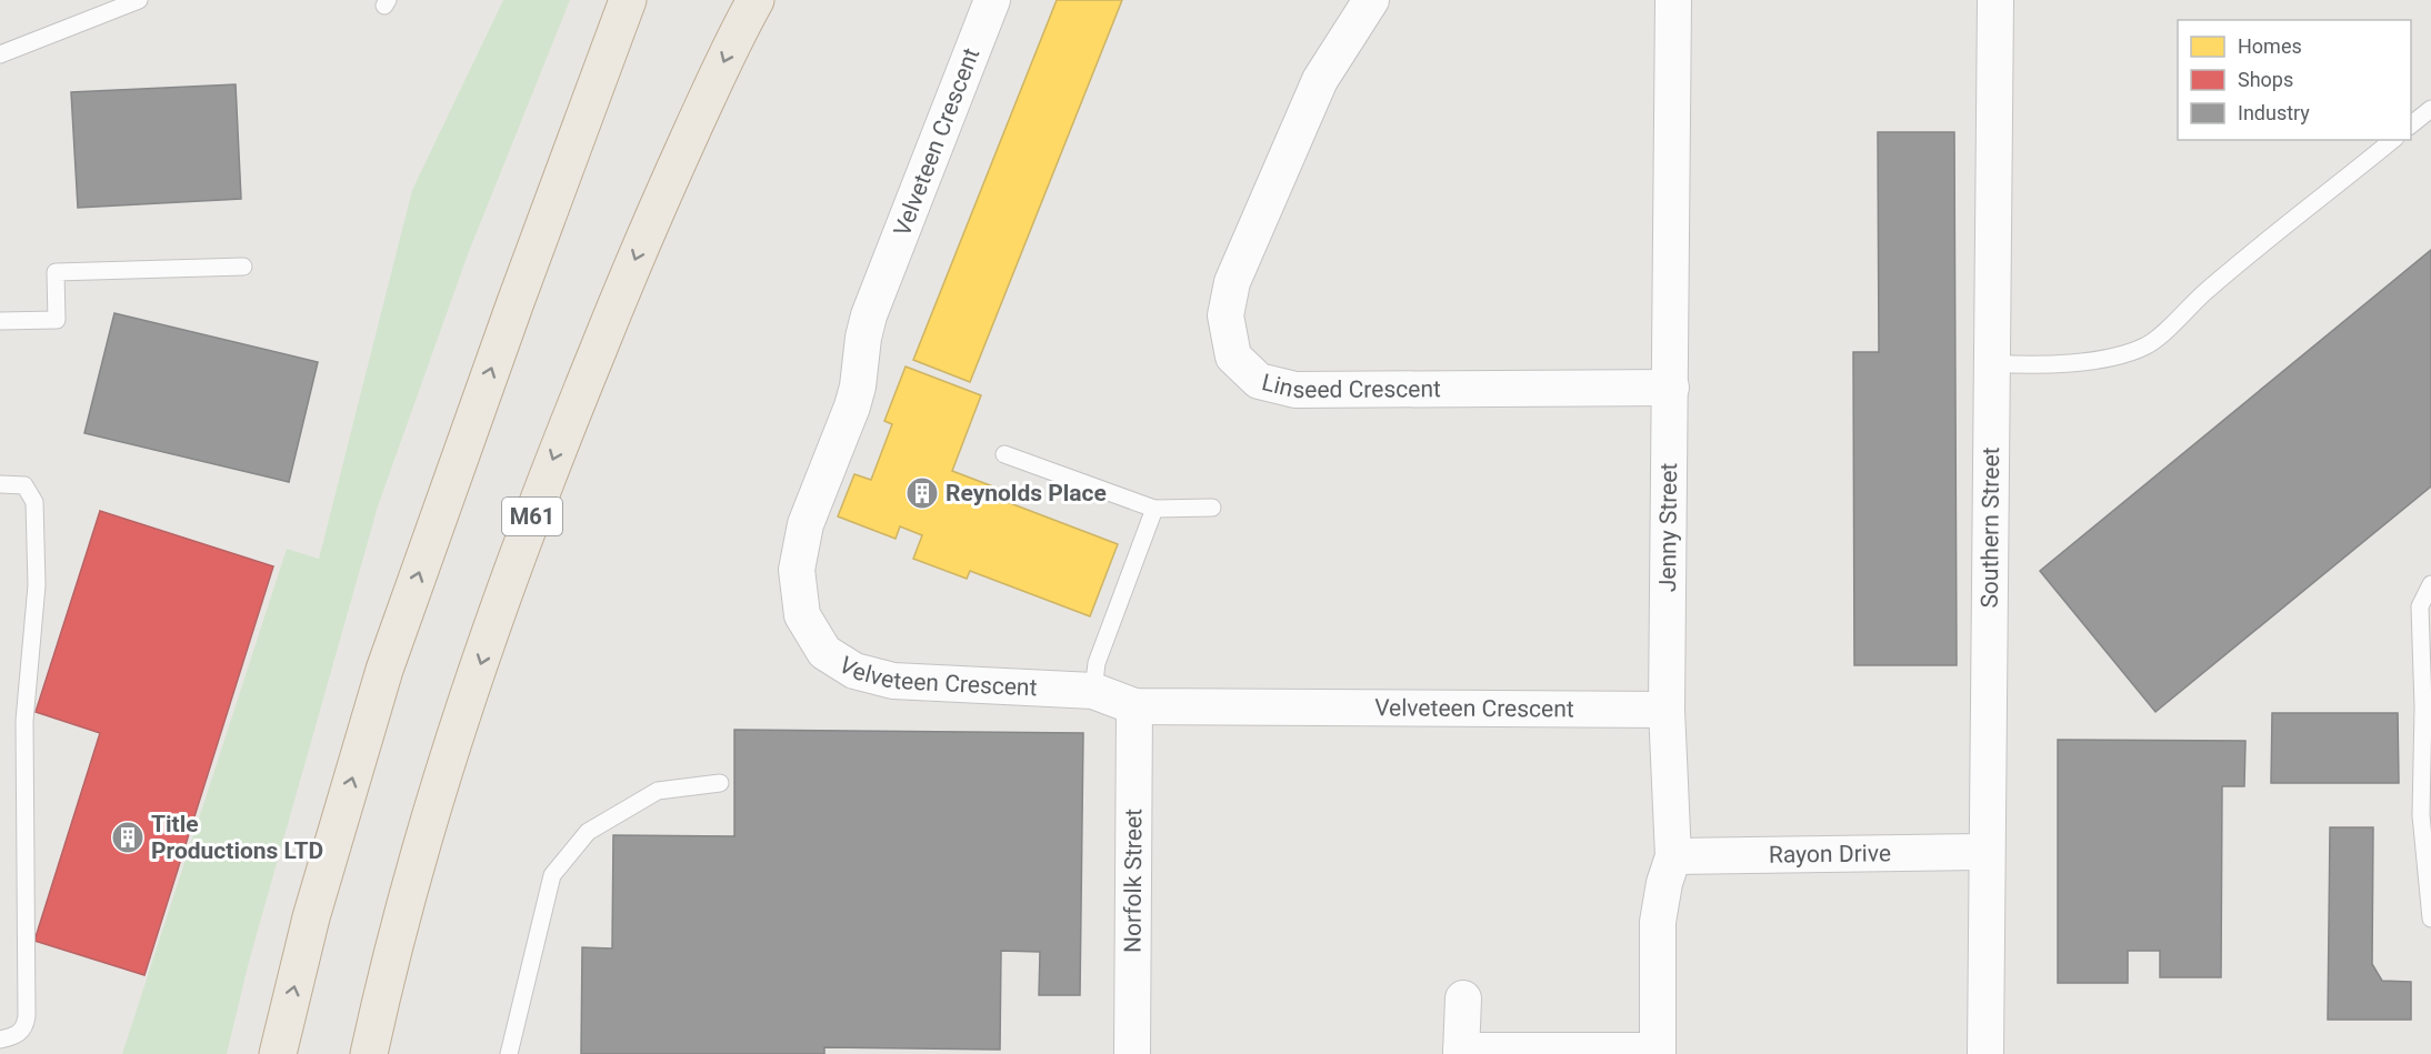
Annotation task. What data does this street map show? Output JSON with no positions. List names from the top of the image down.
{
  "streets": {
    "highway": ["M61"],
    "street": [
      "Velveteen Crescent",
      "Linseed Crescent",
      "Jenny Street",
      "Southern Street",
      "Rayon Drive",
      "Norfolk Street"
    ]
  },
  "crossings": [
    ["Velveteen Crescent", "Jenny Street"],
    ["Velveteen Crescent", "Norfolk Street"],
    ["Linseed Crescent", "Jenny Street"],
    ["Jenny Street", "Rayon Drive"],
    ["Southern Street", "Rayon Drive"]
  ],
  "places": {
    "building": ["Reynolds Place", "Title Productions LTD"]
  },
  "legend": ["Homes", "Shops", "Industry"]
}
